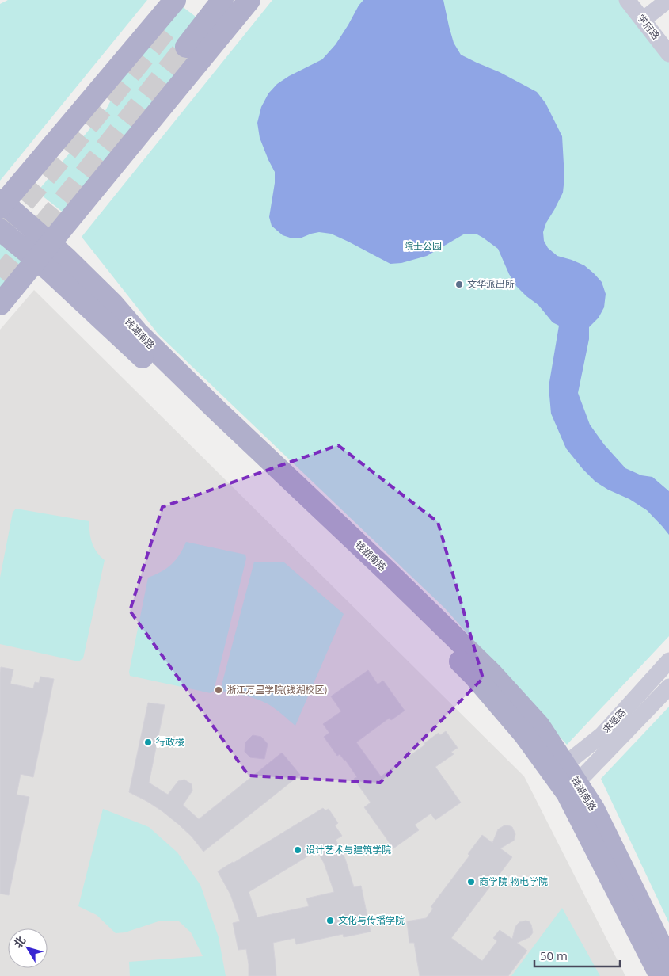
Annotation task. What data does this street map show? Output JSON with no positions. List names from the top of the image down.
{
  "streets": {
    "main road": ["钱湖南路"],
    "street": ["学府路", "求是路"]
  },
  "crossings": [
    ["钱湖南路", "求是路"]
  ],
  "parks": ["院士公园"],
  "places": [
    "文华派出所",
    "浙江万里学院(钱湖校区)",
    "行政楼",
    "设计艺术与建筑学院",
    "商学院 物电学院",
    "文化与传播学院"
  ],
  "scale_bar": "50 m",
  "north": "top left"
}
